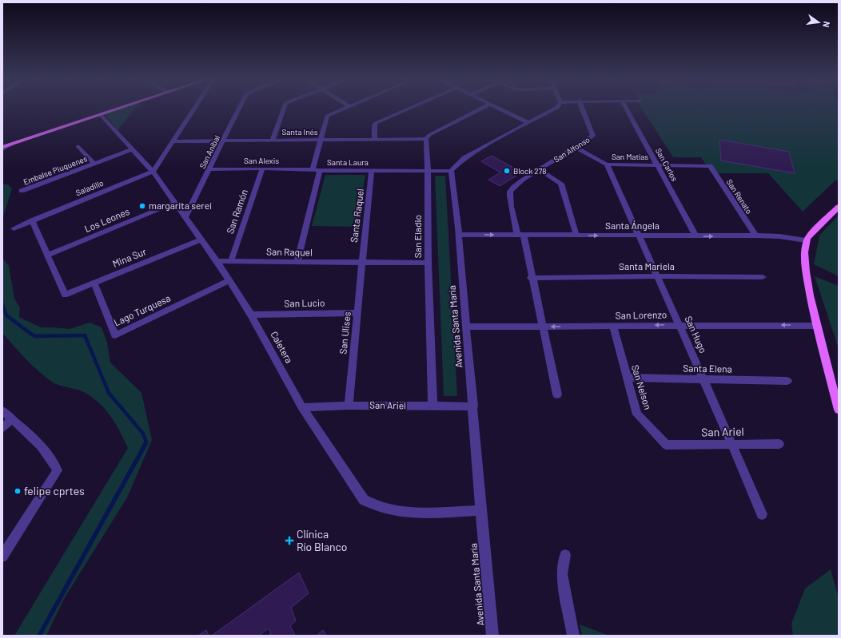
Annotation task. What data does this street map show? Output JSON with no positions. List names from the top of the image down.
{
  "streets": {
    "street": [
      "Santa Inés",
      "San Alfonso",
      "San Aníbal",
      "San Matías",
      "San Alexis",
      "Santa Laura",
      "San Carlos",
      "Embalse Piuquenes",
      "Saladillo",
      "San Renato",
      "San Ramón",
      "Santa Raquel",
      "Los Leones",
      "Santa Ángela",
      "San Eladio",
      "San Raquel",
      "Mina Sur",
      "Santa Mariela",
      "San Lucio",
      "Lago Turquesa",
      "San Lorenzo",
      "Avenida Santa María",
      "San Ulises",
      "San Hugo",
      "Caletera",
      "Santa Elena",
      "San Nelson",
      "San Ariel"
    ]
  },
  "crossings": [
    ["Santa Inés", "San Aníbal"],
    ["Santa Inés", "San Eladio"],
    ["San Alfonso", "Santa Ángela"],
    ["San Alfonso", "Santa Mariela"],
    ["San Alfonso", "San Lorenzo"],
    ["San Aníbal", "San Alexis"],
    ["San Aníbal", "Caletera"],
    ["San Matías", "San Carlos"],
    ["San Matías", "San Renato"],
    ["San Matías", "San Hugo"],
    ["San Alexis", "Santa Laura"],
    ["San Alexis", "San Ramón"],
    ["Santa Laura", "Santa Raquel"],
    ["Santa Laura", "San Eladio"],
    ["Santa Laura", "San Raquel"],
    ["Santa Laura", "Avenida Santa María"],
    ["San Carlos", "Santa Ángela"],
    ["Embalse Piuquenes", "Caletera"],
    ["Saladillo", "Caletera"],
    ["San Renato", "Santa Ángela"],
    ["San Ramón", "San Raquel"],
    ["Santa Raquel", "San Raquel"],
    ["Santa Raquel", "San Ulises"],
    ["Los Leones", "Mina Sur"],
    ["Los Leones", "Caletera"],
    ["Santa Ángela", "Avenida Santa María"],
    ["Santa Ángela", "San Hugo"],
    ["San Eladio", "San Raquel"],
    ["San Eladio", "San Ariel"],
    ["San Raquel", "San Ulises"],
    ["San Raquel", "Caletera"],
    ["Mina Sur", "Lago Turquesa"],
    ["Mina Sur", "Caletera"],
    ["Santa Mariela", "San Hugo"],
    ["San Lucio", "San Ulises"],
    ["San Lucio", "Caletera"],
    ["Lago Turquesa", "Caletera"],
    ["San Lorenzo", "Avenida Santa María"],
    ["San Lorenzo", "San Hugo"],
    ["San Lorenzo", "San Nelson"],
    ["Avenida Santa María", "Caletera"],
    ["Avenida Santa María", "San Ariel"],
    ["San Ulises", "San Ariel"],
    ["San Hugo", "Santa Elena"],
    ["San Hugo", "San Ariel"],
    ["Caletera", "San Ariel"],
    ["Santa Elena", "San Nelson"],
    ["San Nelson", "San Ariel"]
  ],
  "one_way": ["Santa Ángela", "San Lorenzo"],
  "places": {
    "other": ["Block 278", "margarita serei", "felipe cprtes"],
    "health": ["Clínica Río Blanco"]
  },
  "north": "right"
}
